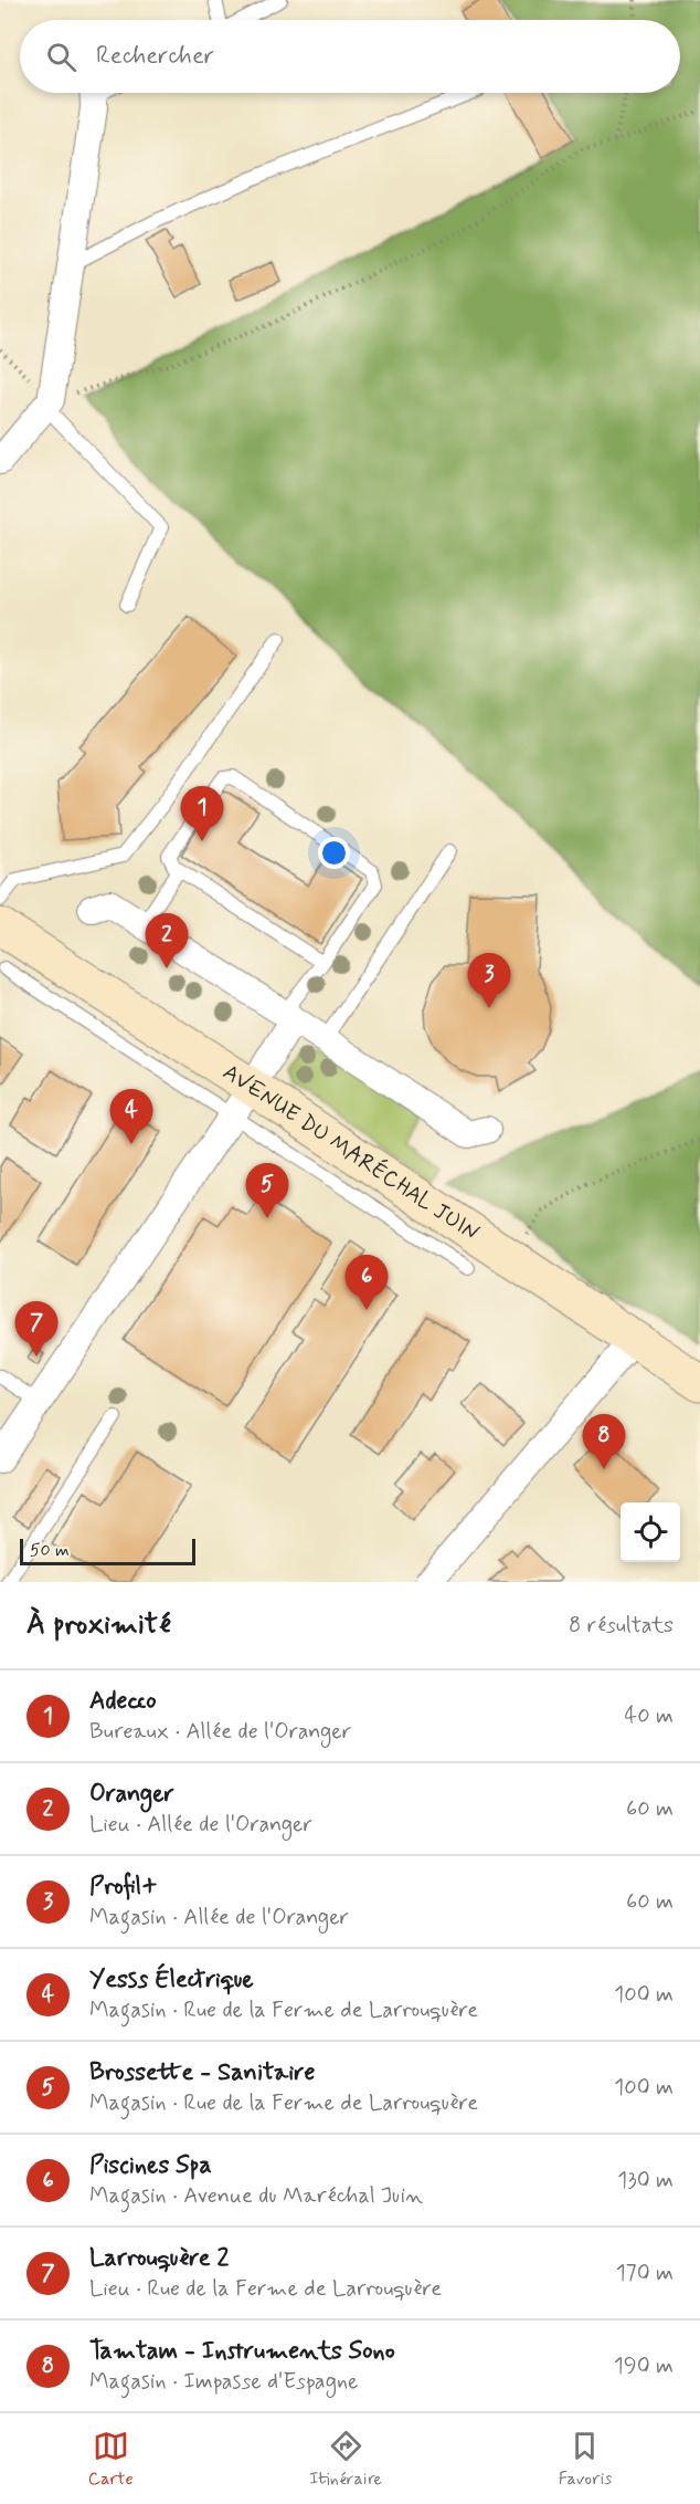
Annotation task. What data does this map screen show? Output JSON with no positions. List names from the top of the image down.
{
  "streets": {
    "main road": ["AVENUE DU MARÉCHAL JUIN"]
  },
  "scale_bar": "50 m",
  "page": {
    "search": "Rechercher",
    "pins": [
      "1",
      "2",
      "3",
      "4",
      "5",
      "6",
      "7",
      "8"
    ],
    "scale": "50 m",
    "heading": ["À proximité", "8 résultats"],
    "list": [
      {
        "mark": "1",
        "name": "Adecco",
        "note": "Bureaux · Allée de l'Oranger",
        "value": "40 m"
      },
      {
        "mark": "2",
        "name": "Oranger",
        "note": "Lieu · Allée de l'Oranger",
        "value": "60 m"
      },
      {
        "mark": "3",
        "name": "Profil+",
        "note": "Magasin · Allée de l'Oranger",
        "value": "60 m"
      },
      {
        "mark": "4",
        "name": "Yesss Électrique",
        "note": "Magasin · Rue de la Ferme de Larrouquère",
        "value": "100 m"
      },
      {
        "mark": "5",
        "name": "Brossette - Sanitaire",
        "note": "Magasin · Rue de la Ferme de Larrouquère",
        "value": "100 m"
      },
      {
        "mark": "6",
        "name": "Piscines Spa",
        "note": "Magasin · Avenue du Maréchal Juin",
        "value": "130 m"
      },
      {
        "mark": "7",
        "name": "Larrouquère 2",
        "note": "Lieu · Rue de la Ferme de Larrouquère",
        "value": "170 m"
      },
      {
        "mark": "8",
        "name": "Tamtam - Instruments Sono",
        "note": "Magasin · Impasse d'Espagne",
        "value": "190 m"
      }
    ],
    "nav": ["Carte", "Itinéraire", "Favoris"]
  }
}
